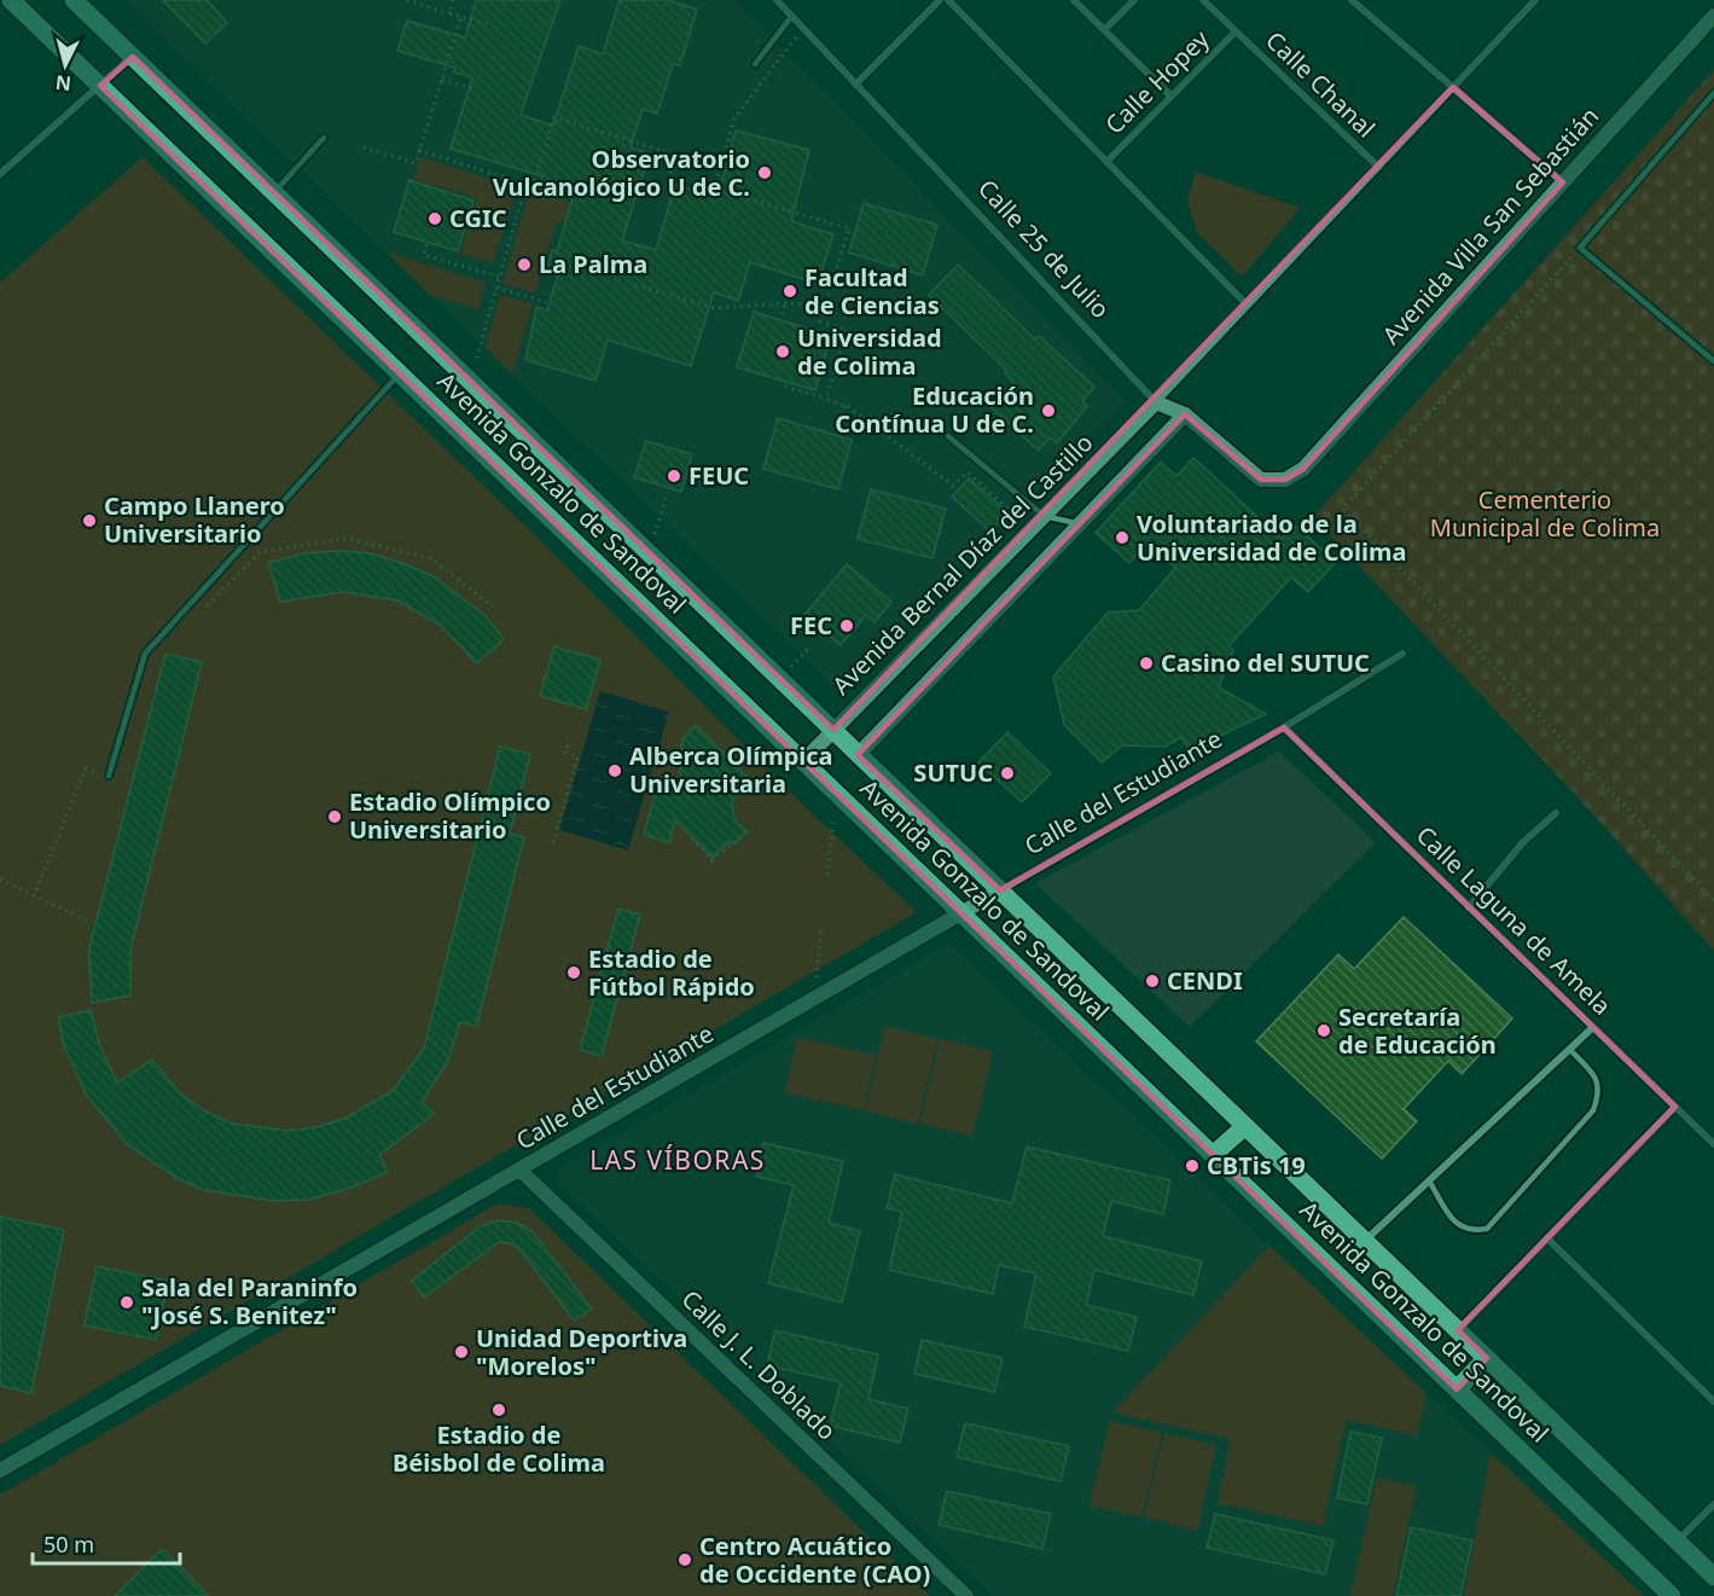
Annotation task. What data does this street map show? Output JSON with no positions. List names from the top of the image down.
{
  "streets": {
    "main road": ["Avenida Gonzalo de Sandoval"],
    "street": [
      "Calle Hopey",
      "Calle Chanal",
      "Avenida Villa San Sebastián",
      "Calle 25 de Julio",
      "Avenida Bernal Díaz del Castillo",
      "Calle del Estudiante",
      "Calle Laguna de Amela",
      "Calle J. L. Doblado"
    ]
  },
  "crossings": [
    ["Calle Hopey", "Calle Chanal"],
    ["Avenida Villa San Sebastián", "Calle 25 de Julio"],
    ["Calle 25 de Julio", "Avenida Bernal Díaz del Castillo"],
    ["Avenida Gonzalo de Sandoval", "Avenida Bernal Díaz del Castillo"],
    ["Avenida Gonzalo de Sandoval", "Calle del Estudiante"],
    ["Calle del Estudiante", "Calle Laguna de Amela"],
    ["Calle del Estudiante", "Calle J. L. Doblado"]
  ],
  "districts": ["LAS VÍBORAS"],
  "parks": ["Cementerio Municipal de Colima"],
  "places": [
    "Observatorio Vulcanológico U de C.",
    "CGIC",
    "La Palma",
    "Facultad de Ciencias",
    "Universidad de Colima",
    "Educación Contínua U de C.",
    "FEUC",
    "Campo Llanero Universitario",
    "Voluntariado de la Universidad de Colima",
    "FEC",
    "Casino del SUTUC",
    "Alberca Olímpica Universitaria",
    "SUTUC",
    "Estadio Olímpico Universitario",
    "Estadio de Fútbol Rápido",
    "CENDI",
    "Secretaría de Educación",
    "CBTis 19",
    "Sala del Paraninfo \"José S. Benitez\"",
    "Unidad Deportiva \"Morelos\"",
    "Estadio de Béisbol de Colima",
    "Centro Acuático de Occidente (CAO)"
  ],
  "scale_bar": "50 m",
  "north": "bottom"
}
